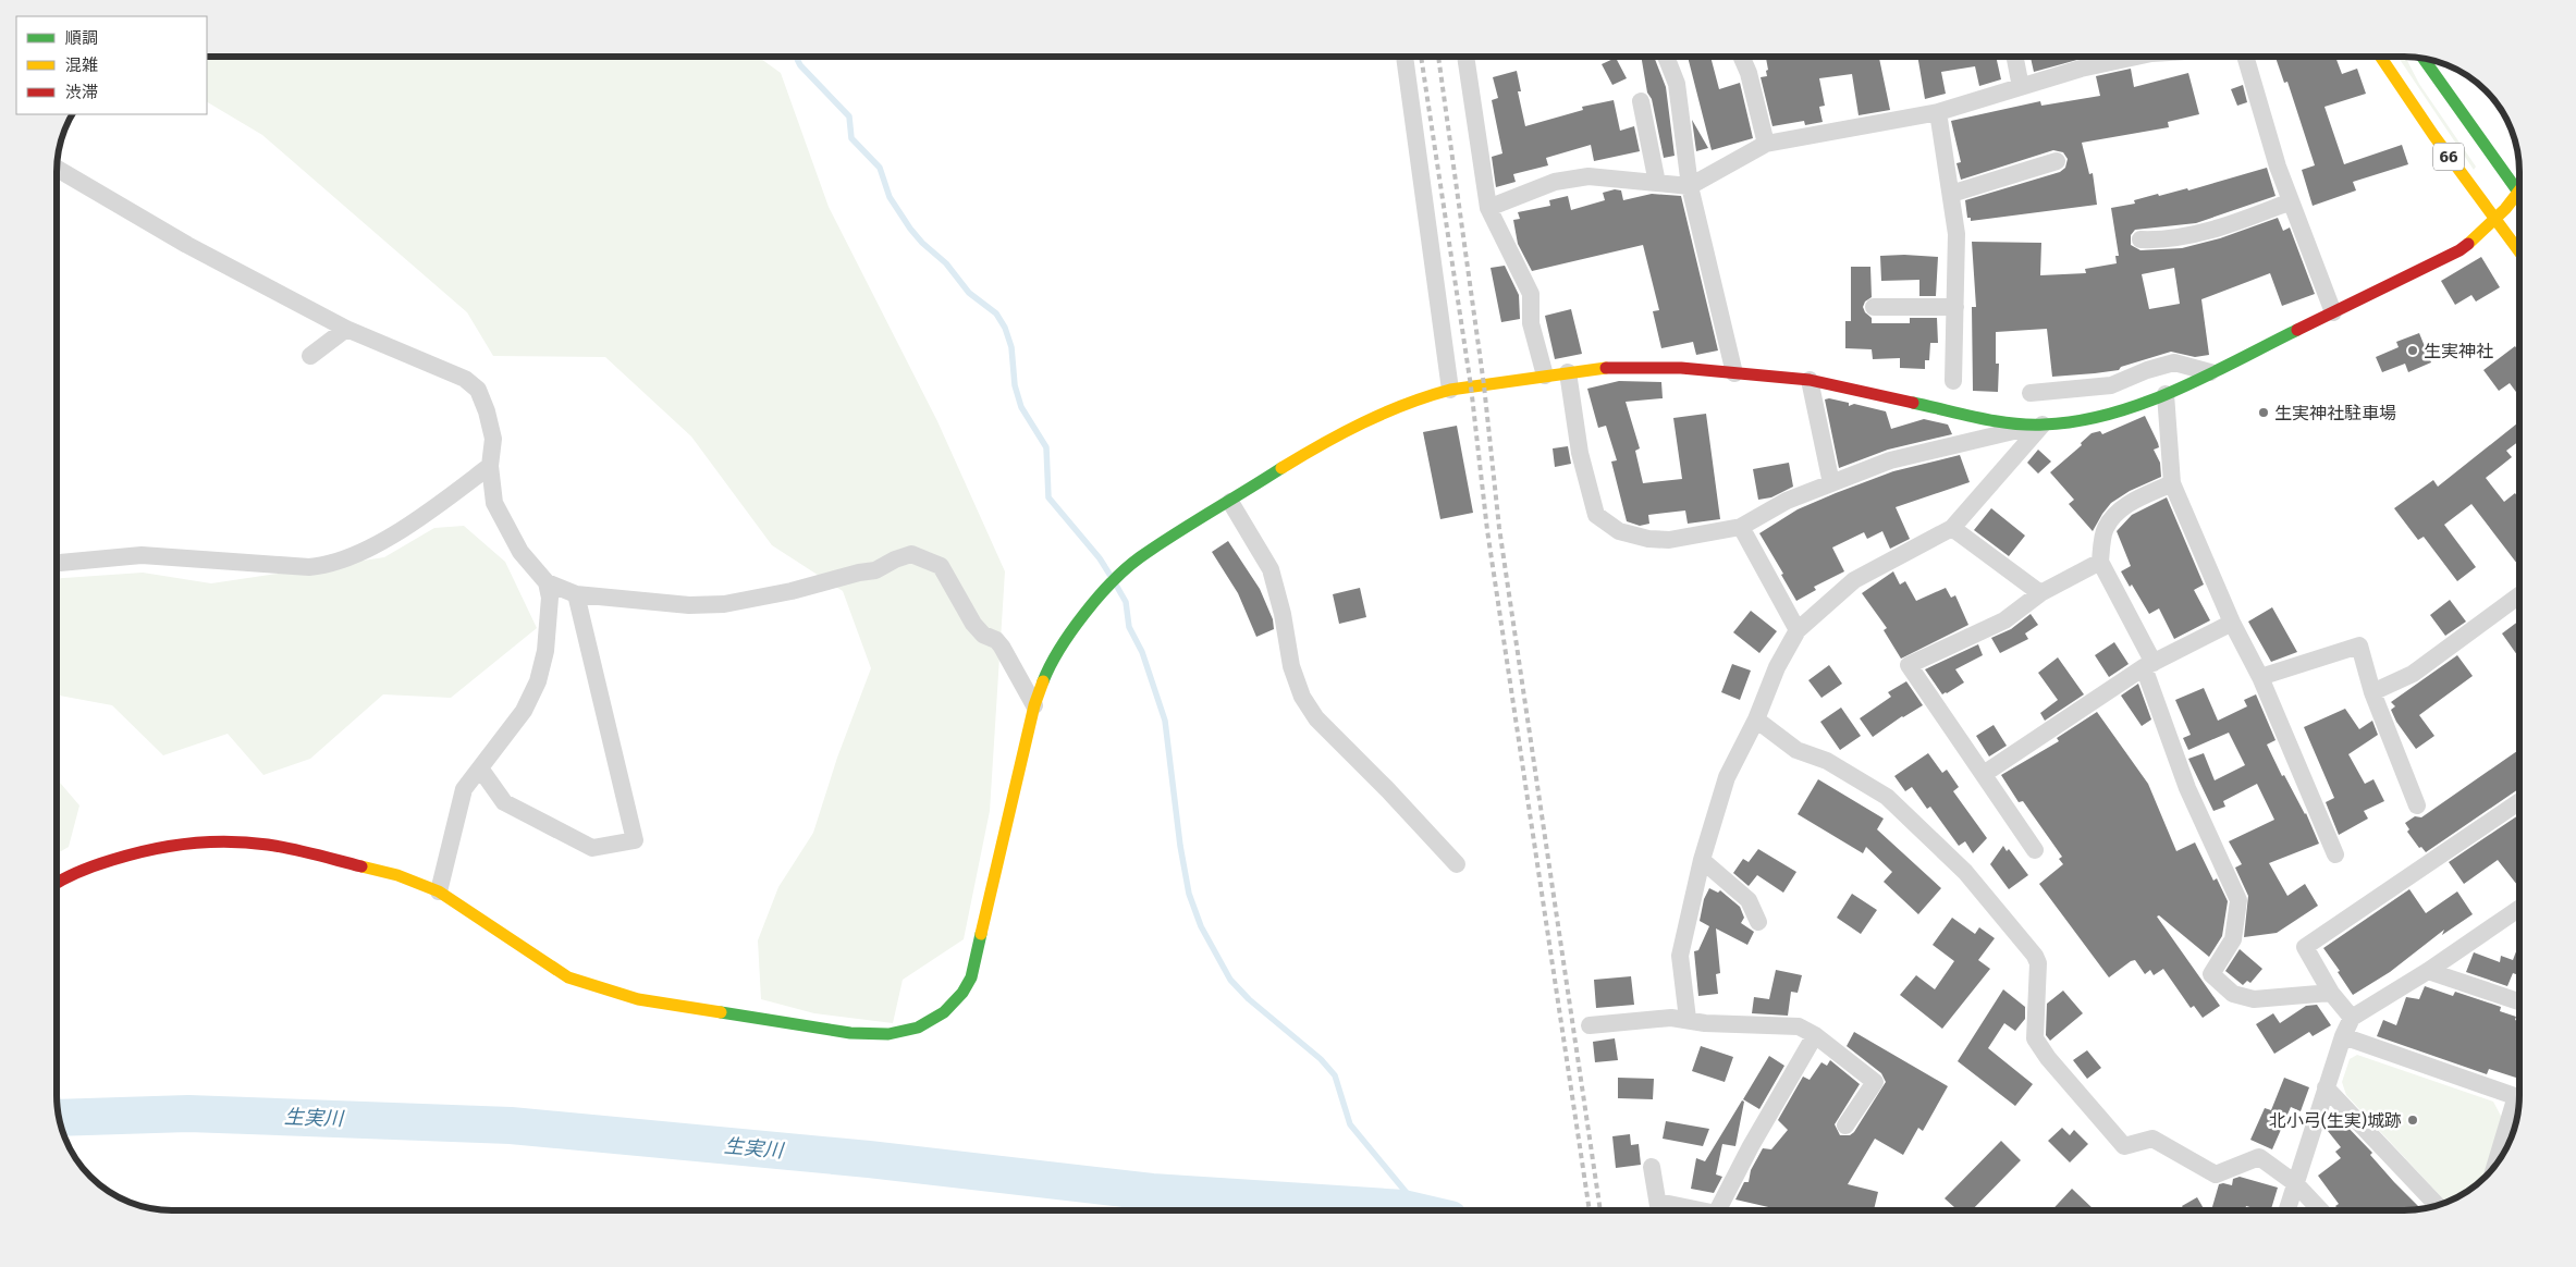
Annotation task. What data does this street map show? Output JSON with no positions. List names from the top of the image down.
{
  "streets": {
    "street": ["66"]
  },
  "water": ["生実川"],
  "places": ["生実神社", "生実神社駐車場", "北小弓(生実)城跡"],
  "legend": ["順調", "混雑", "渋滞"]
}
